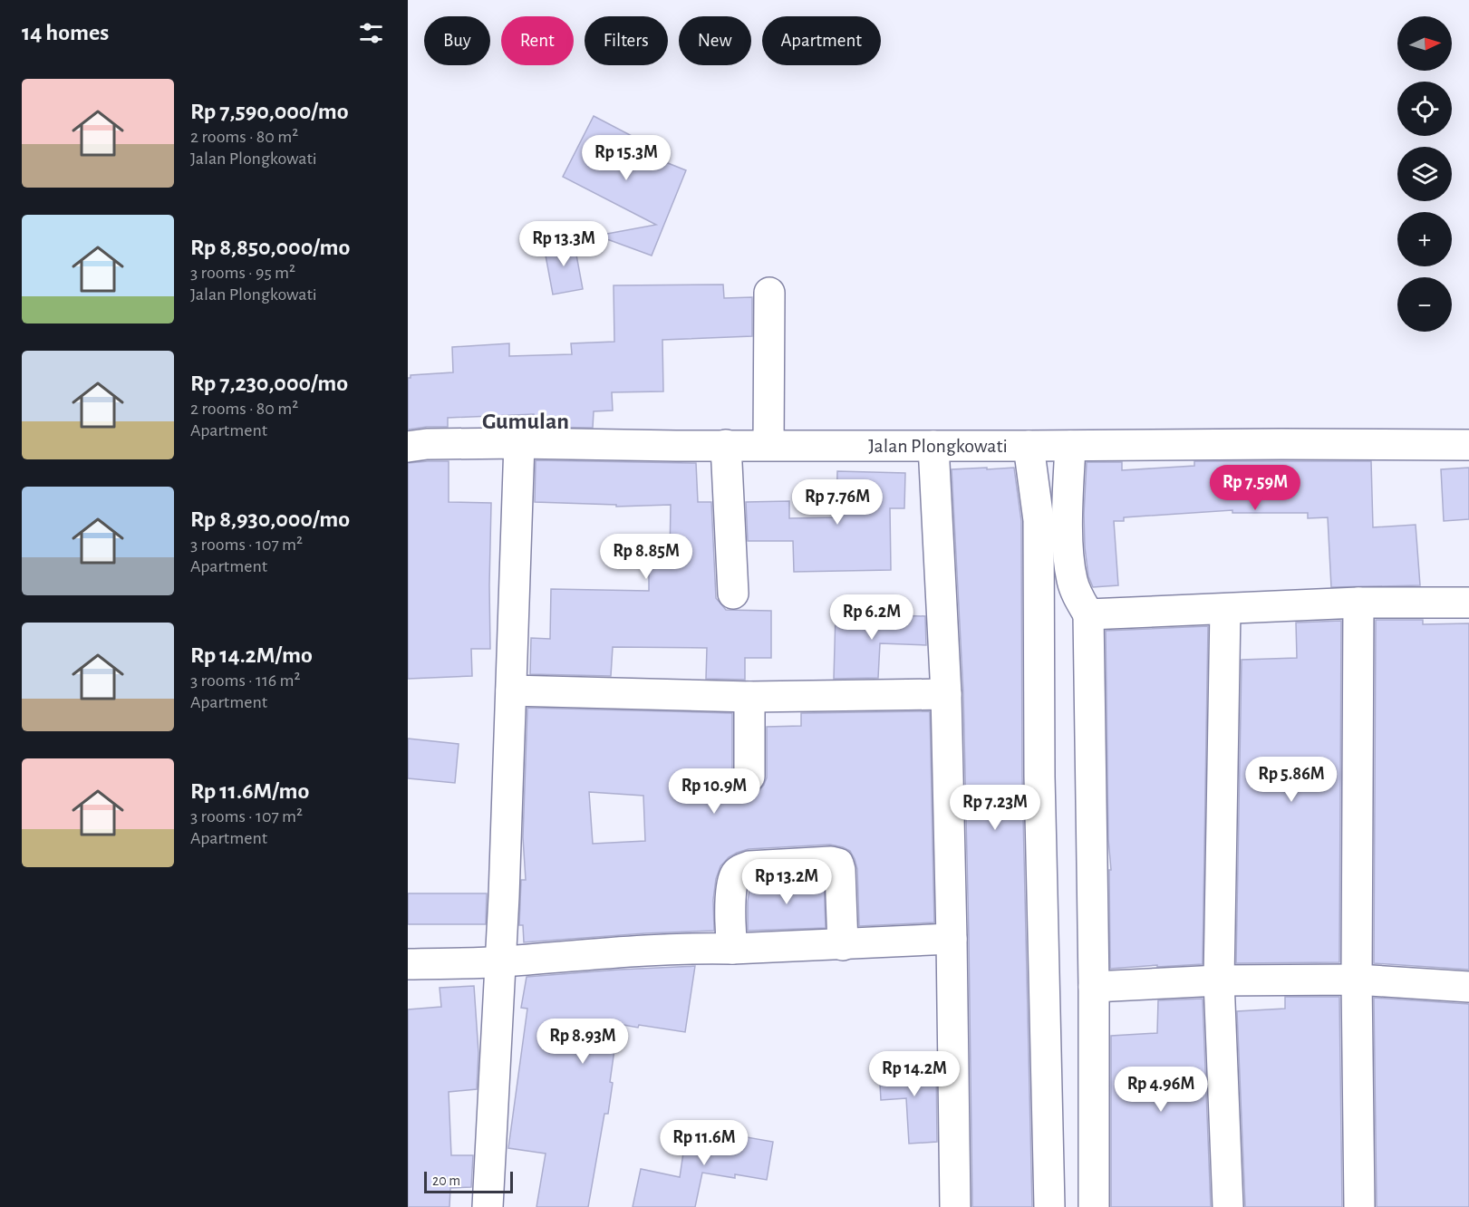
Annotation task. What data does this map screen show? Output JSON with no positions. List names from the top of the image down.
{
  "streets": {
    "street": ["Jalan Plongkowati"]
  },
  "districts": ["Gumulan"],
  "scale_bar": "20 m",
  "north": "right",
  "page": {
    "heading": "14 homes",
    "map_buttons": ["+", "−"],
    "chip": [
      "Buy",
      "Rent",
      "Filters",
      "New",
      "Apartment"
    ],
    "list": [
      {
        "name": "Rp 7,590,000/mo",
        "note": "2 rooms · 80 m² · Jalan Plongkowati"
      },
      {
        "name": "Rp 8,850,000/mo",
        "note": "3 rooms · 95 m² · Jalan Plongkowati"
      },
      {
        "name": "Rp 7,230,000/mo",
        "note": "2 rooms · 80 m² · Apartment"
      },
      {
        "name": "Rp 8,930,000/mo",
        "note": "3 rooms · 107 m² · Apartment"
      },
      {
        "name": "Rp 14.2M/mo",
        "note": "3 rooms · 116 m² · Apartment"
      },
      {
        "name": "Rp 11.6M/mo",
        "note": "3 rooms · 107 m² · Apartment"
      }
    ],
    "price": [
      "Rp 15.3M",
      "Rp 13.3M",
      "Rp 7.59M",
      "Rp 7.76M",
      "Rp 8.85M",
      "Rp 6.2M",
      "Rp 5.86M",
      "Rp 10.9M",
      "Rp 7.23M",
      "Rp 13.2M",
      "Rp 8.93M",
      "Rp 14.2M",
      "Rp 4.96M",
      "Rp 11.6M"
    ],
    "scale": "20 m"
  }
}
